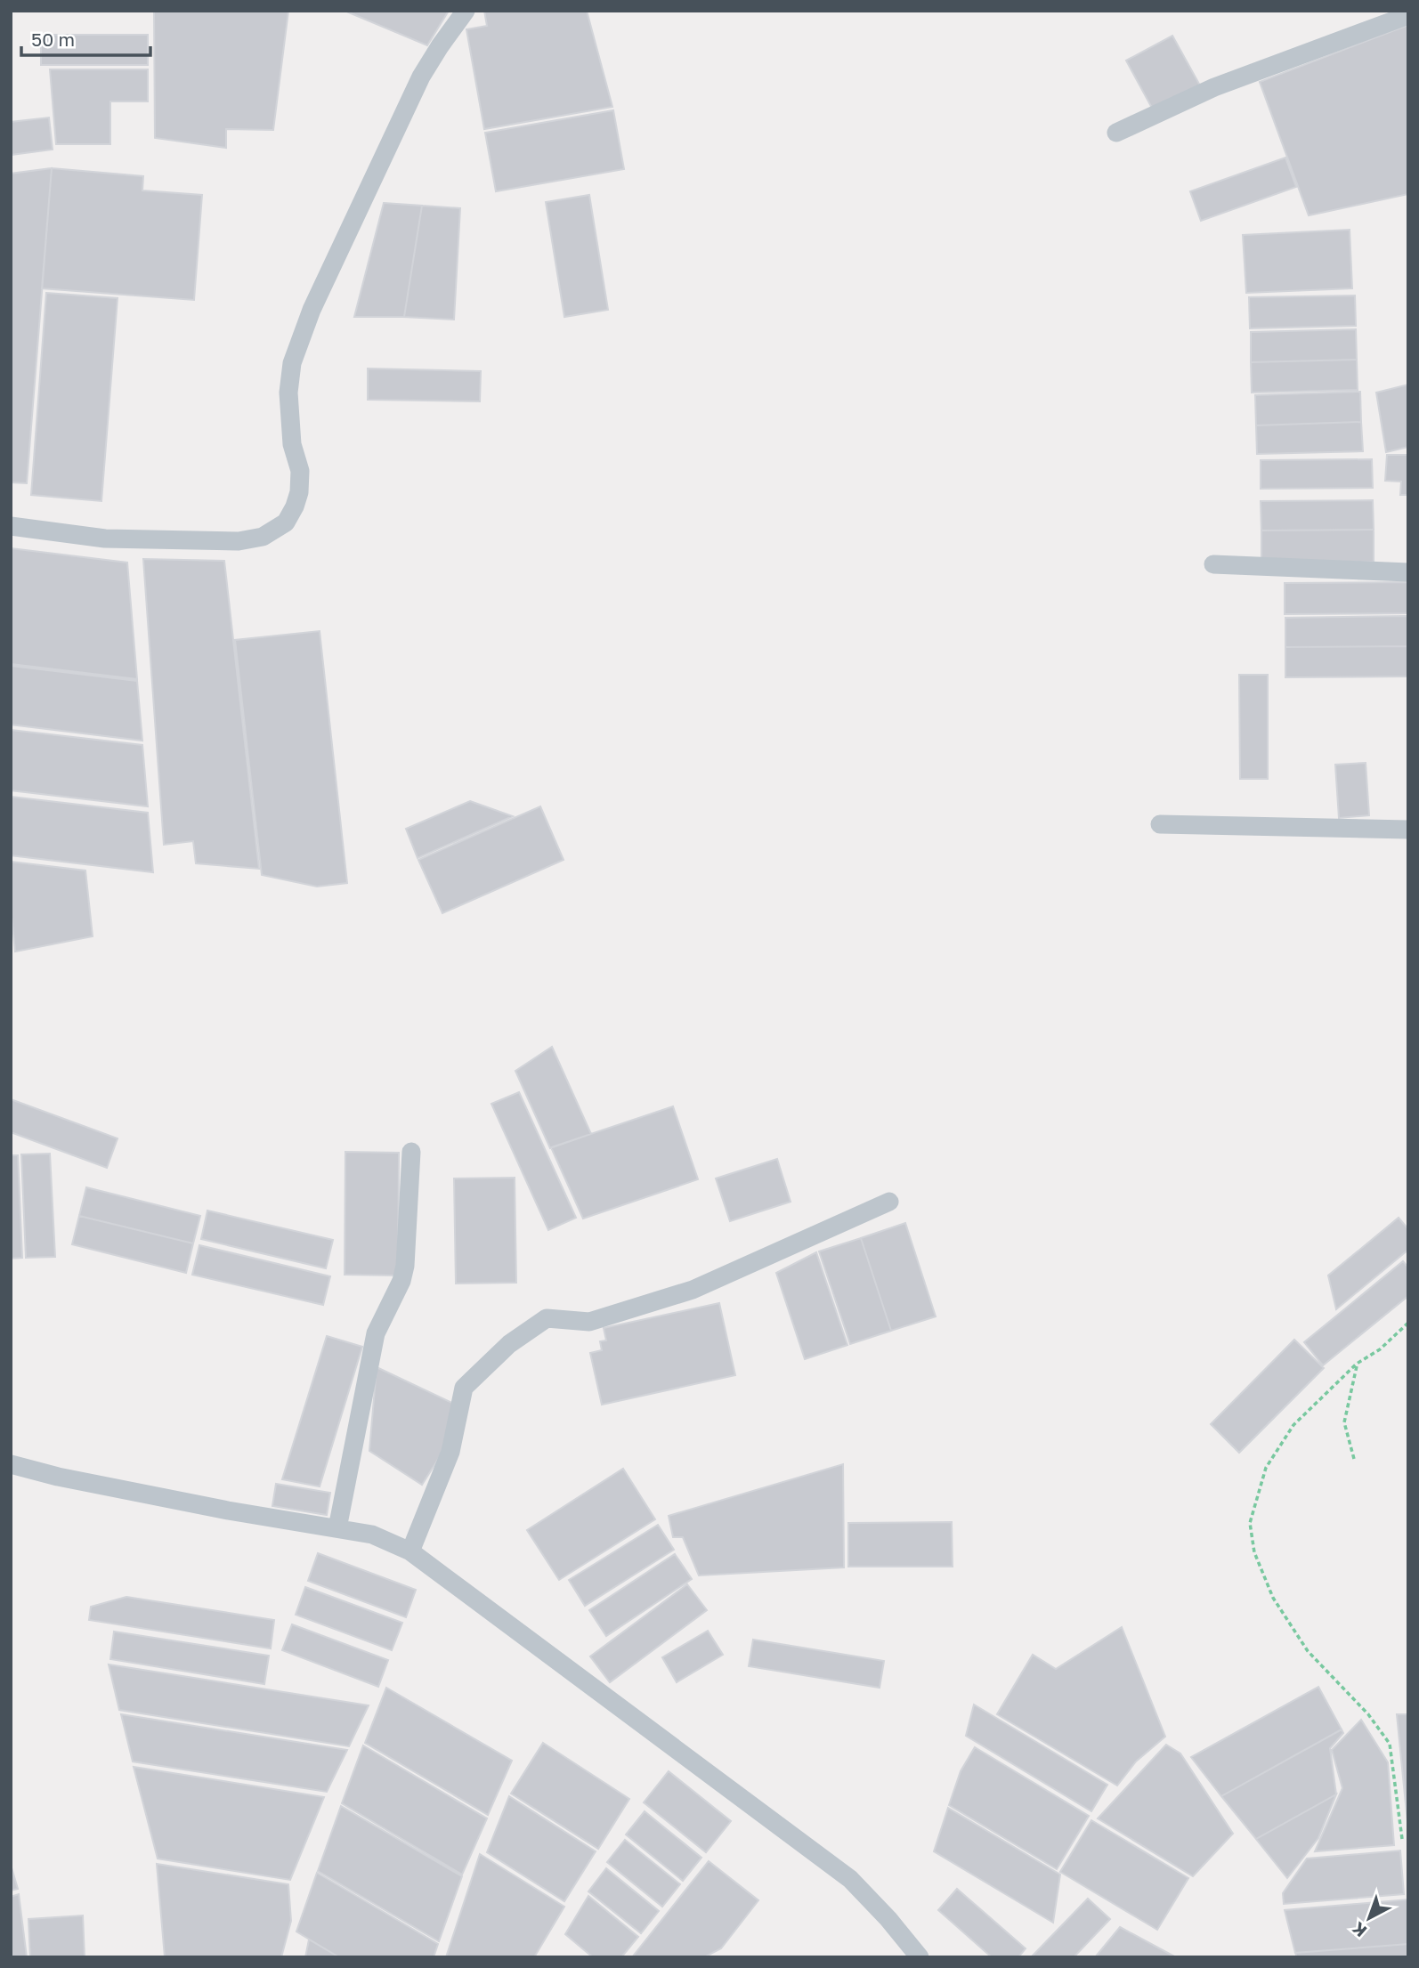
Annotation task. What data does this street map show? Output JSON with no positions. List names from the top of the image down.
{
  "scale_bar": "50 m",
  "north": "bottom left"
}
